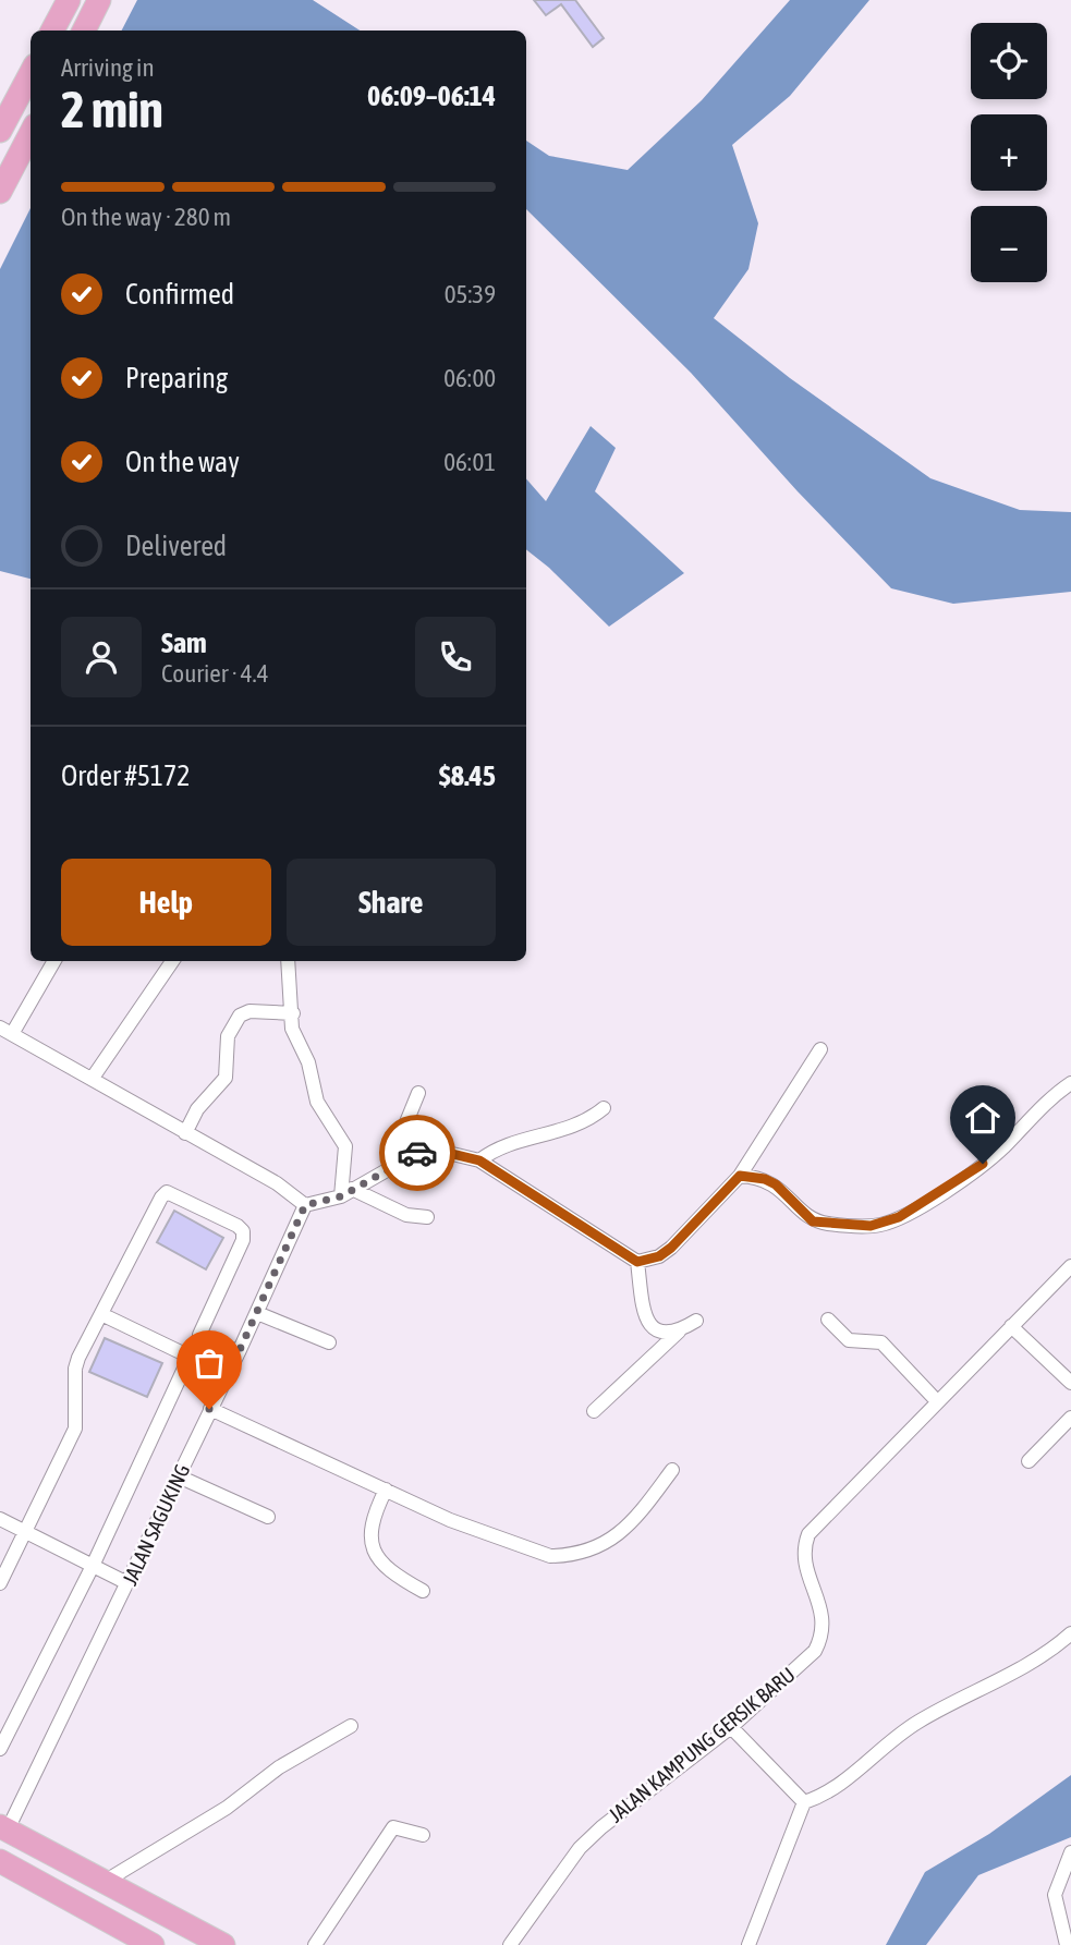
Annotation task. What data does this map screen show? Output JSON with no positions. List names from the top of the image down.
{
  "streets": {
    "street": ["JALAN SAGUKING", "JALAN KAMPUNG GERSIK BARU"]
  },
  "page": {
    "map_buttons": ["+", "−"],
    "heading": ["2 min", "Arriving in", "06:09–06:14"],
    "panel": [
      "Sam",
      "Courier · 4.4",
      "Order #5172",
      "$8.45"
    ],
    "bar": "On the way · 280 m",
    "list": [
      ["Confirmed", "05:39"],
      ["Preparing", "06:00"],
      ["On the way", "06:01"],
      "Delivered"
    ],
    "buttons": ["Help", "Share"]
  }
}
